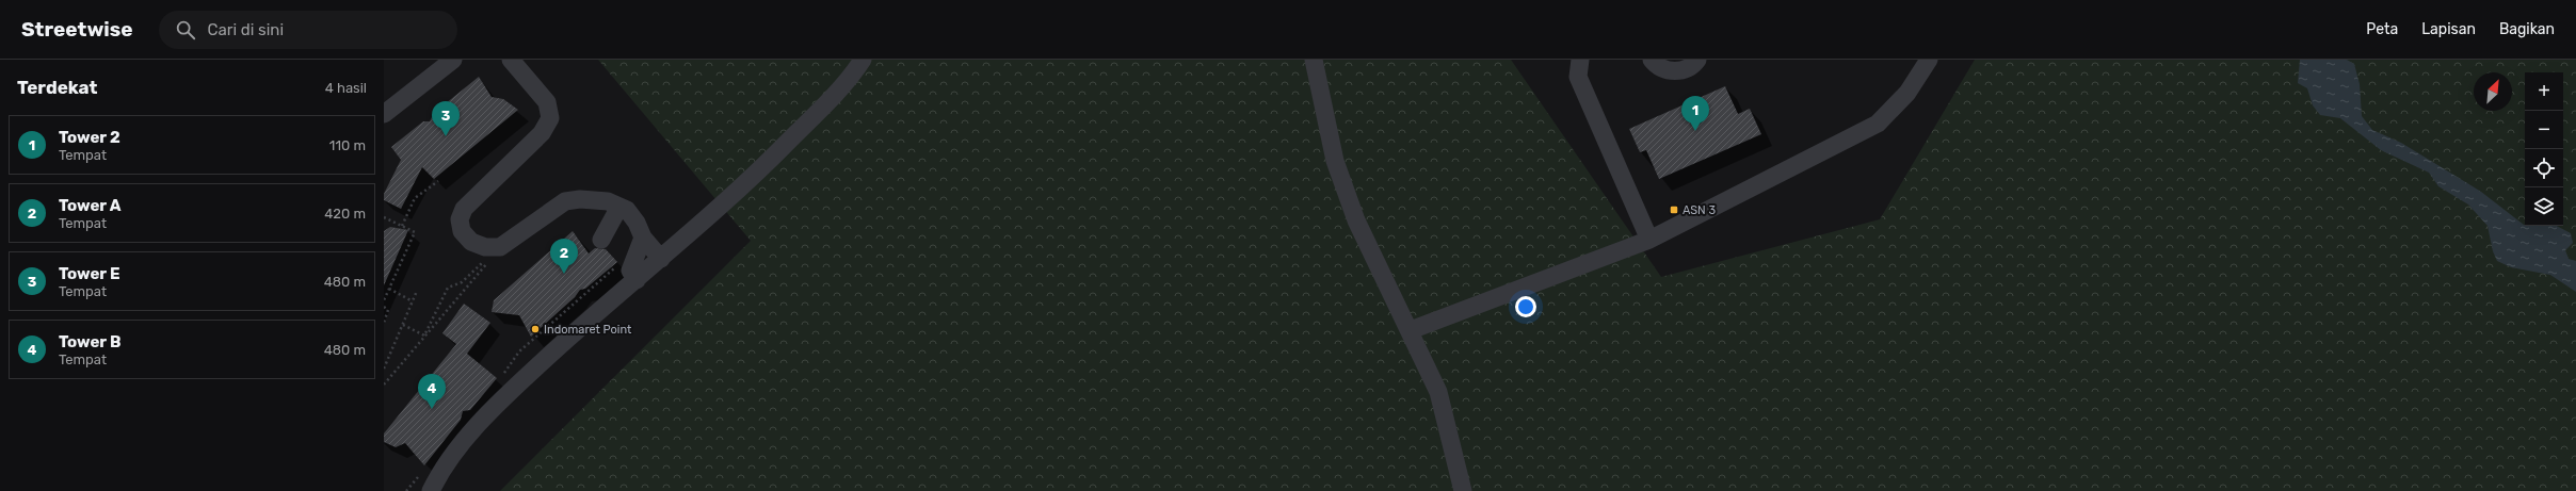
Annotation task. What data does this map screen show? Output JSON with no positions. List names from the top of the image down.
{
  "places": {
    "transit": ["ASN 3"],
    "other": ["Indomaret Point"]
  },
  "north": "top right",
  "page": {
    "header": "Streetwise",
    "search": "Cari di sini",
    "nav": ["Peta", "Lapisan", "Bagikan"],
    "heading": ["Terdekat", "4 hasil"],
    "map_buttons": ["+", "−"],
    "pins": [
      "1",
      "3",
      "2",
      "4"
    ],
    "list": [
      {
        "mark": "1",
        "name": "Tower 2",
        "note": "Tempat",
        "value": "110 m"
      },
      {
        "mark": "2",
        "name": "Tower A",
        "note": "Tempat",
        "value": "420 m"
      },
      {
        "mark": "3",
        "name": "Tower E",
        "note": "Tempat",
        "value": "480 m"
      },
      {
        "mark": "4",
        "name": "Tower B",
        "note": "Tempat",
        "value": "480 m"
      }
    ]
  }
}
